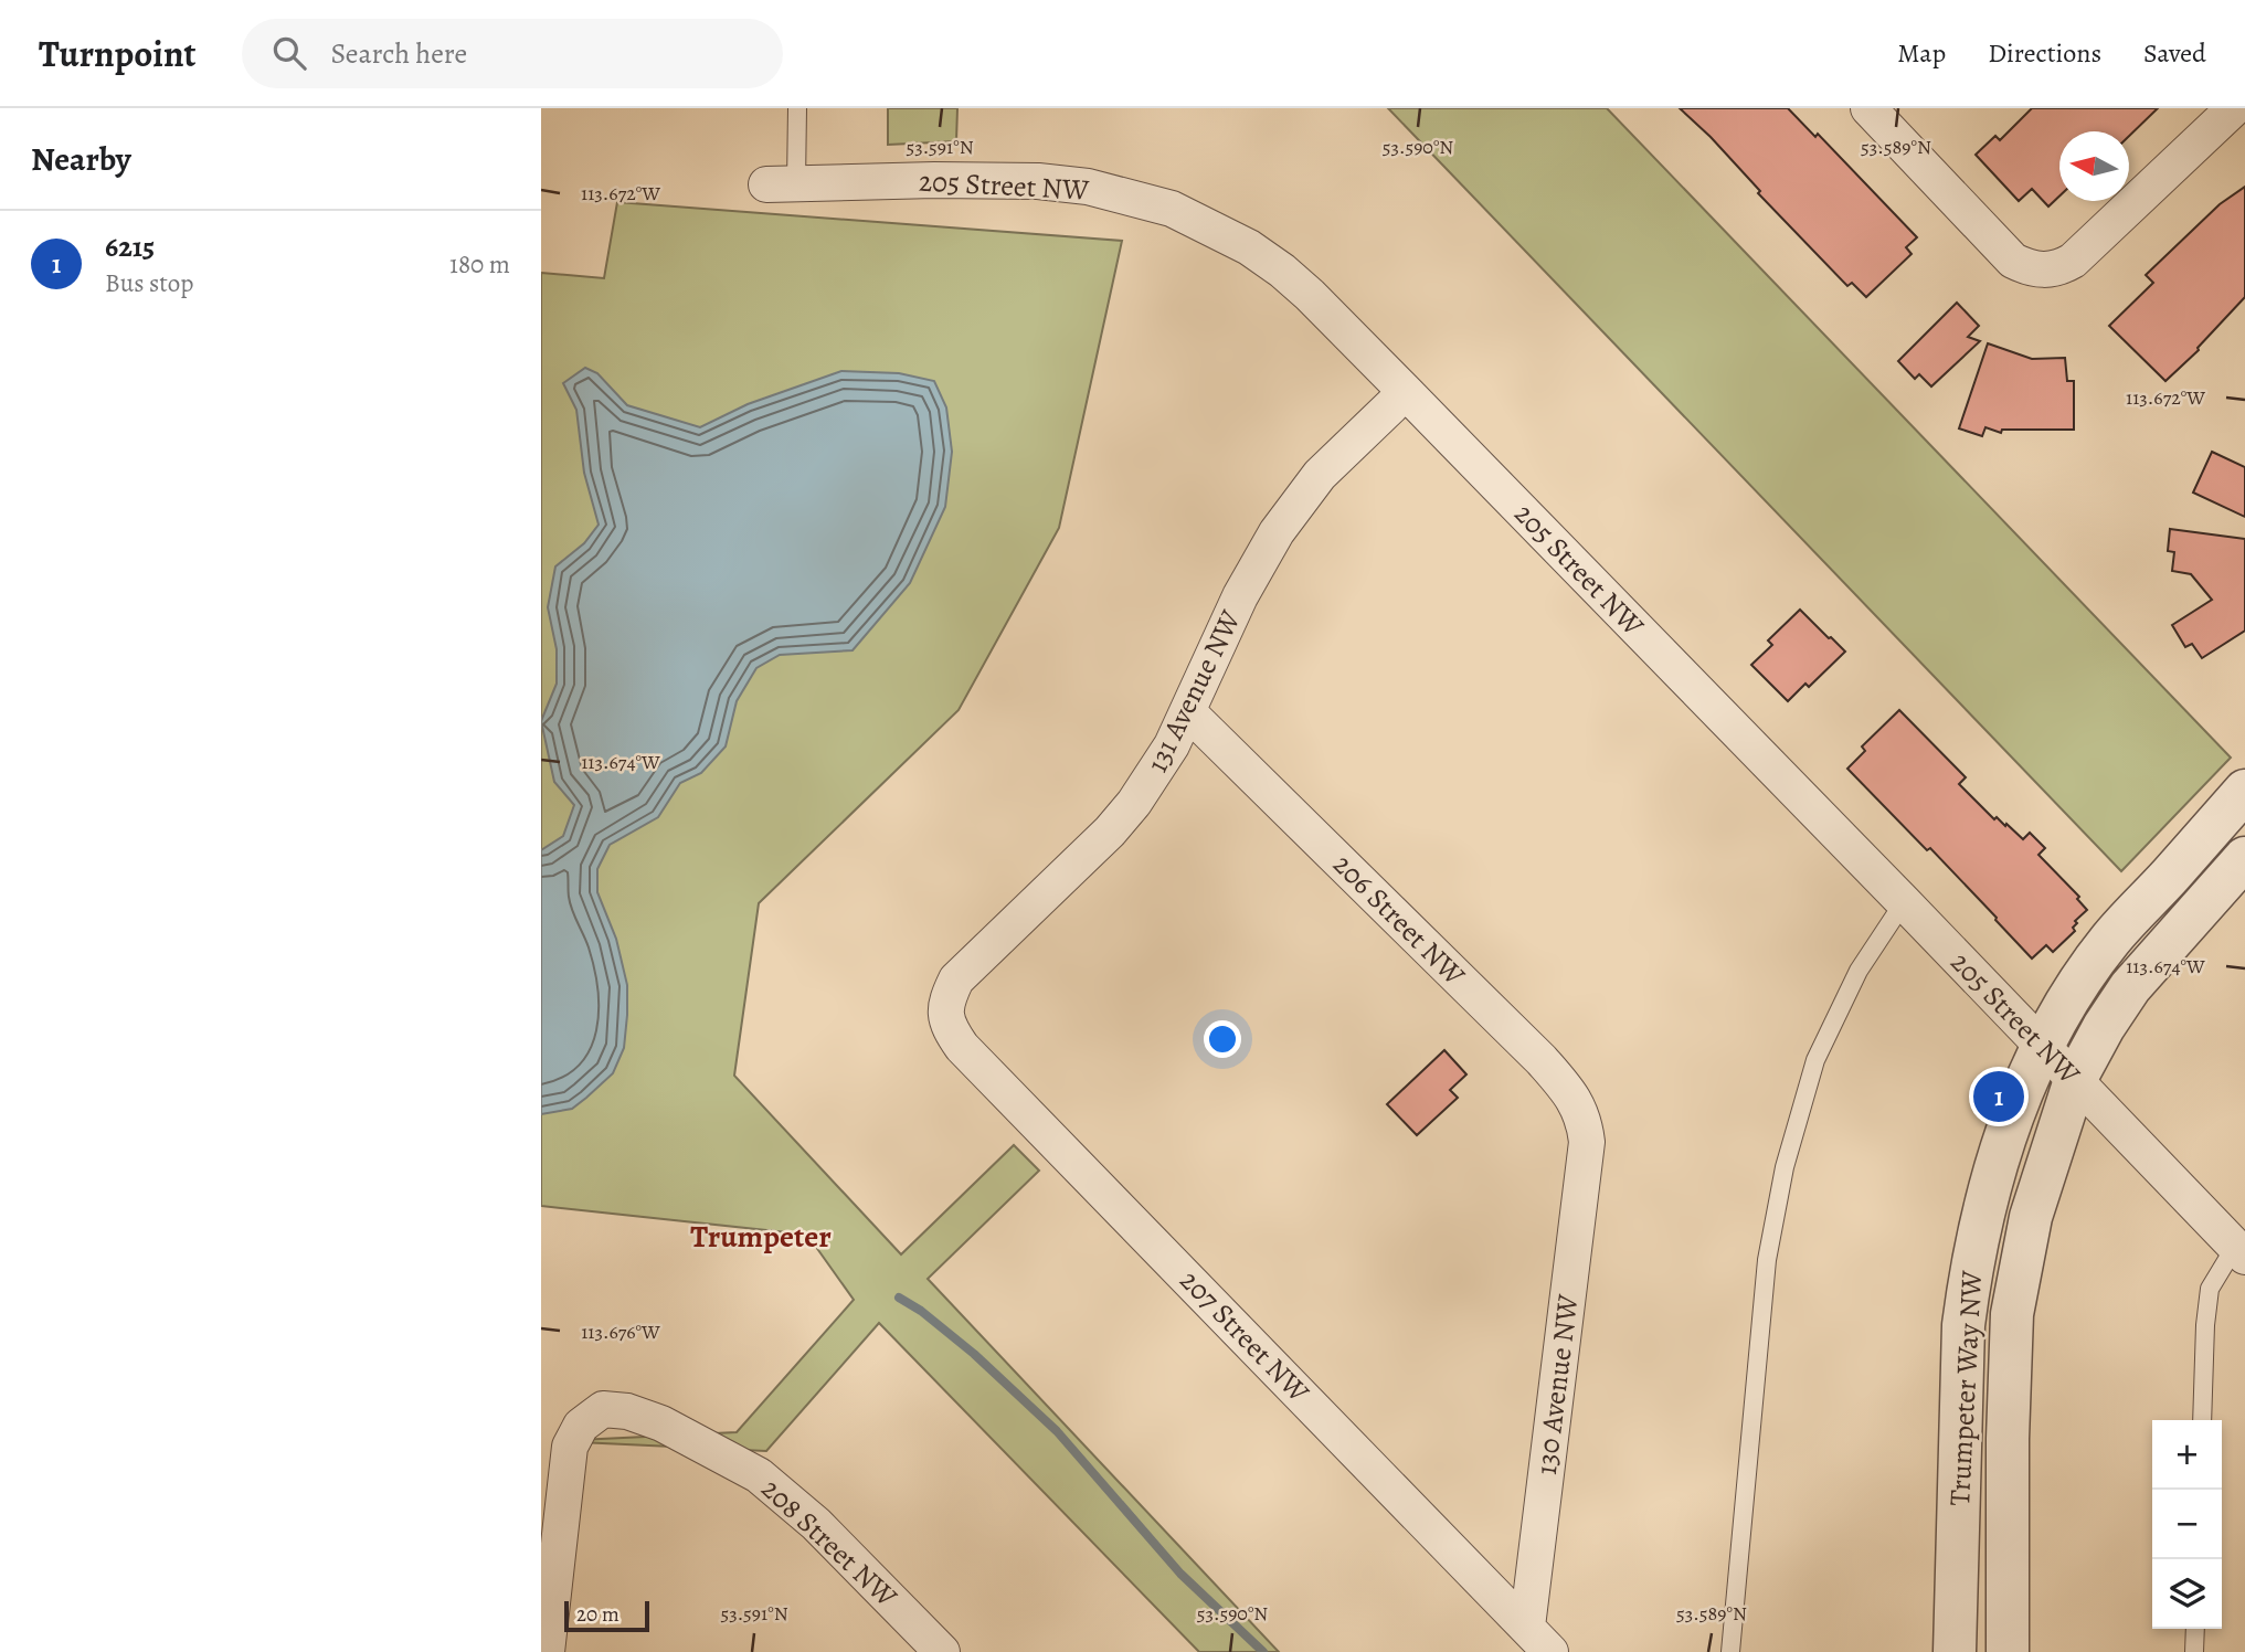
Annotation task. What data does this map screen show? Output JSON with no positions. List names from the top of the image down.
{
  "streets": {
    "street": [
      "205 Street NW",
      "131 Avenue NW",
      "206 Street NW",
      "207 Street NW",
      "130 Avenue NW",
      "Trumpeter Way NW",
      "208 Street NW"
    ]
  },
  "crossings": [
    ["205 Street NW", "131 Avenue NW"],
    ["205 Street NW", "Trumpeter Way NW"],
    ["131 Avenue NW", "206 Street NW"],
    ["131 Avenue NW", "207 Street NW"],
    ["206 Street NW", "130 Avenue NW"],
    ["207 Street NW", "130 Avenue NW"]
  ],
  "districts": ["Trumpeter"],
  "scale_bar": "20 m",
  "north": "left",
  "page": {
    "header": "Turnpoint",
    "search": "Search here",
    "nav": ["Map", "Directions", "Saved"],
    "heading": "Nearby",
    "list": [
      {
        "mark": "1",
        "name": "6215",
        "note": "Bus stop",
        "value": "180 m"
      }
    ],
    "pins": "1",
    "map_buttons": ["+", "−"],
    "scale": "20 m"
  },
  "coordinates": [
    "53.591°N",
    "53.590°N",
    "53.589°N",
    "113.672°W",
    "113.674°W",
    "113.676°W"
  ]
}
